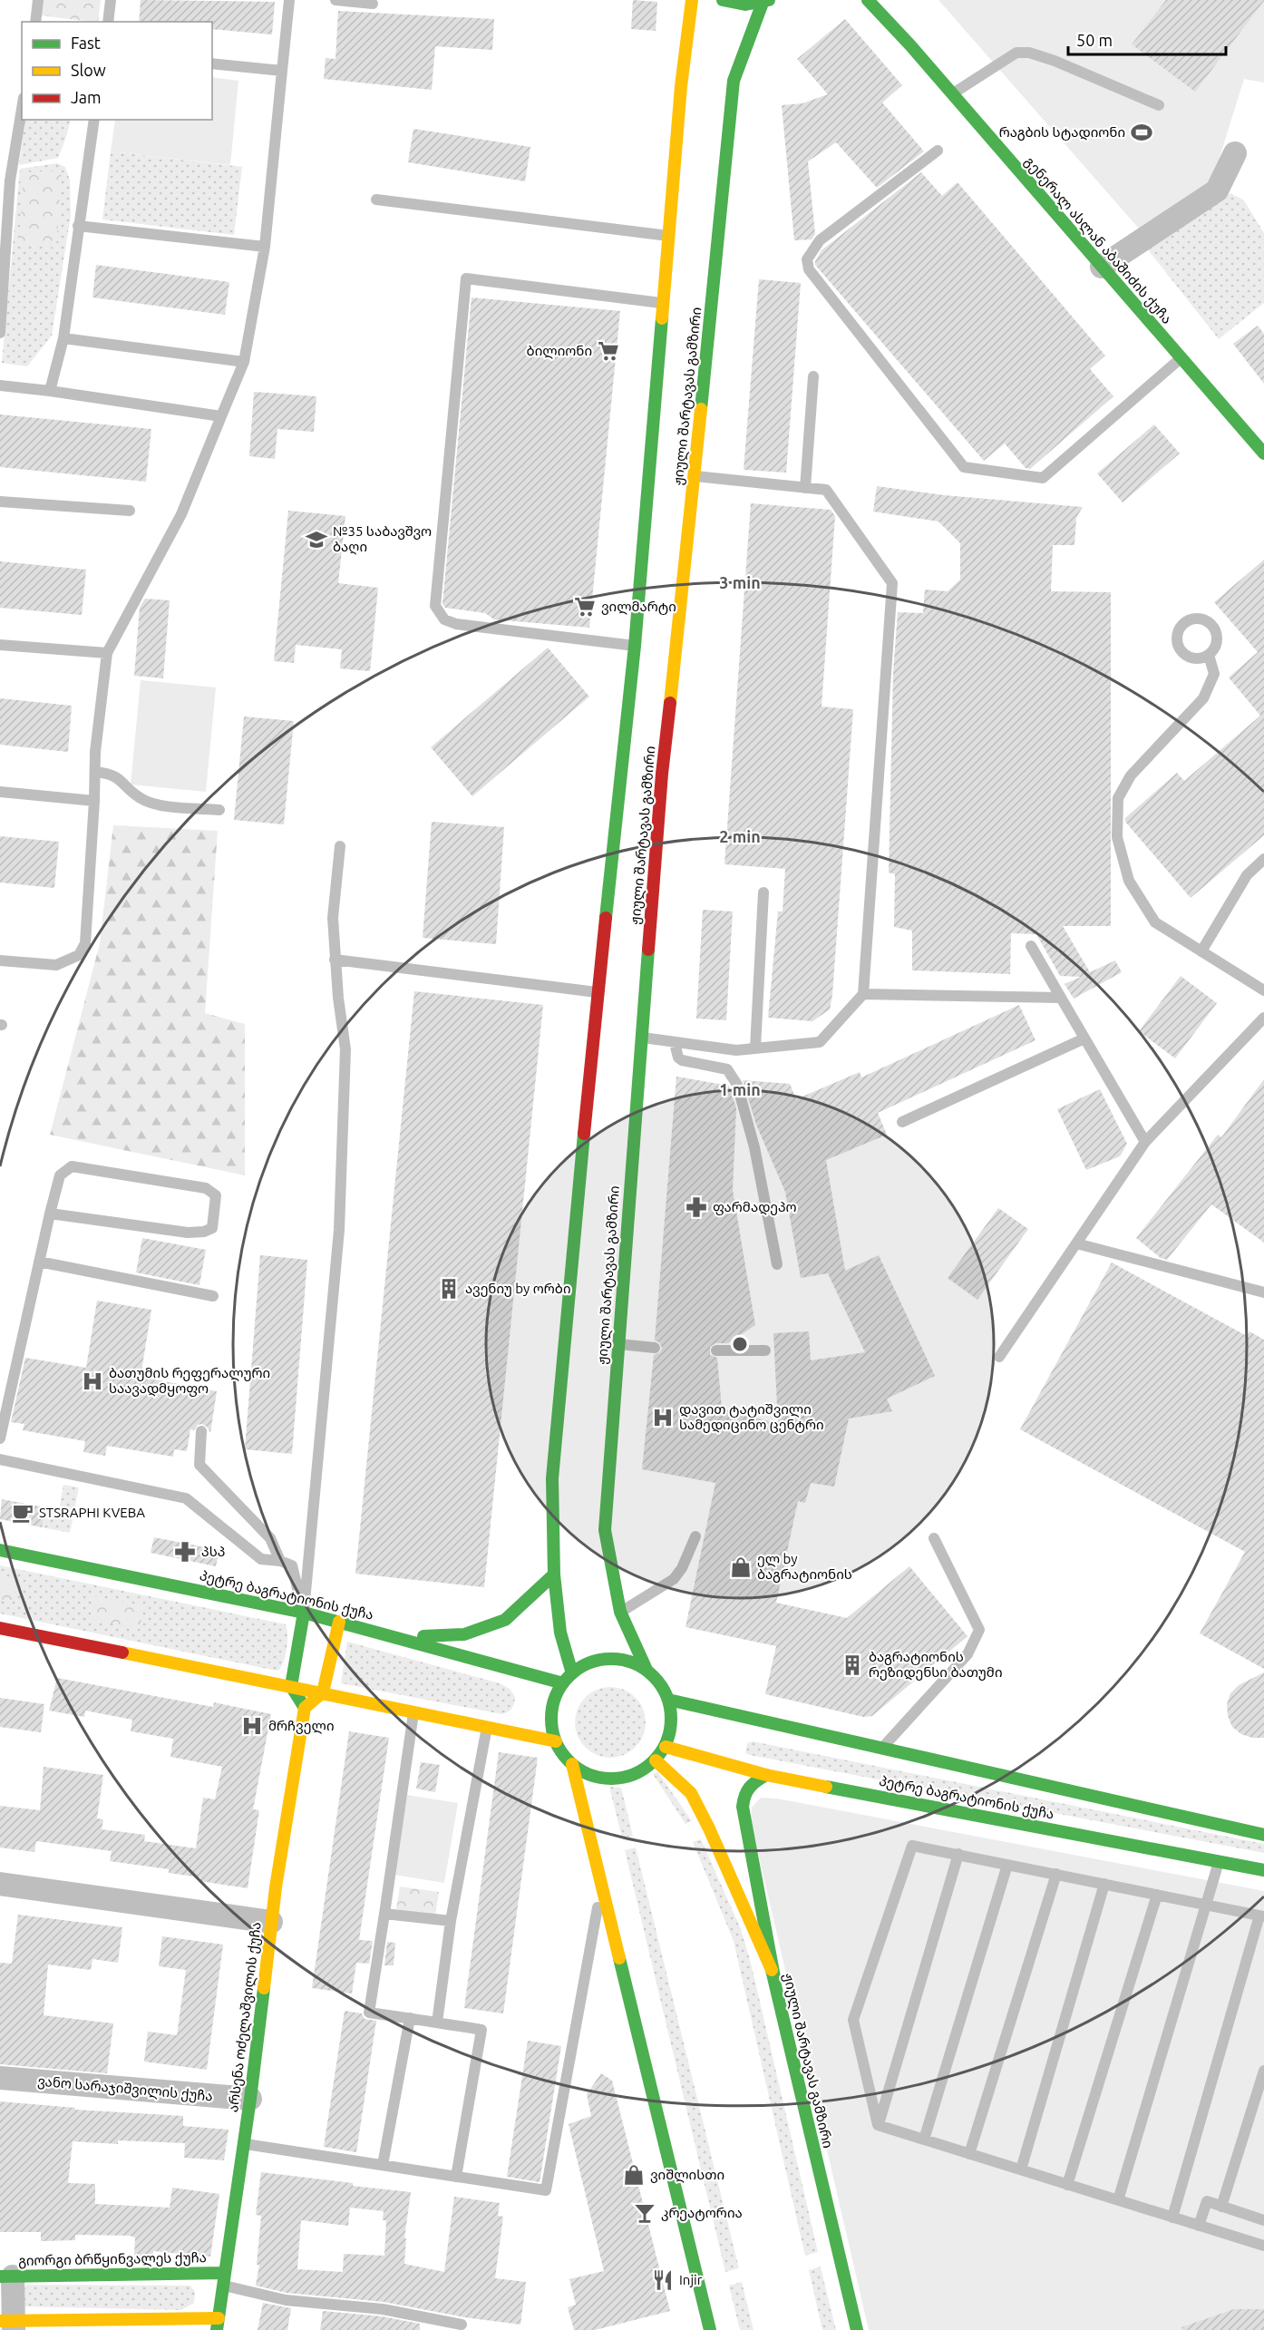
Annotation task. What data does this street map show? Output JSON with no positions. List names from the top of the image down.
{
  "streets": {
    "main road": [
      "გენერალ ასლან აბაშიძის ქუჩა",
      "ჟიული შარტავას გამზირი",
      "პეტრე ბაგრატიონის ქუჩა",
      "არსენა ოძელაშვილის ქუჩა",
      "გიორგი ბრწყინვალეს ქუჩა"
    ],
    "street": ["ვანო სარაჯიშვილის ქუჩა"]
  },
  "crossings": [
    ["ჟიული შარტავას გამზირი", "პეტრე ბაგრატიონის ქუჩა"],
    ["არსენა ოძელაშვილის ქუჩა", "ვანო სარაჯიშვილის ქუჩა"],
    ["არსენა ოძელაშვილის ქუჩა", "გიორგი ბრწყინვალეს ქუჩა"]
  ],
  "places": {
    "sports": ["რაგბის სტადიონი"],
    "supermarket": ["ბილიონი", "ვილმარტი"],
    "school or university": ["№35 საბავშვო ბაღი"],
    "pharmacy": ["ფარმადეპო", "პსპ"],
    "building": ["ავენიუ by ორბი", "ბაგრატიონის რეზიდენსი ბათუმი"],
    "hospital": ["ბათუმის რეფერალური საავადმყოფო", "დავით ტატიშვილი სამედიცინო ცენტრი", "მრჩველი"],
    "cafe": ["STSRAPHI KVEBA"],
    "shop": ["ელ by ბაგრატიონის", "ვიშლისთი"],
    "bar": ["კრეატორია"],
    "restaurant": ["Injir"]
  },
  "legend": ["Fast", "Slow", "Jam"],
  "scale_bar": "50 m",
  "rings": ["3 min", "2 min", "1 min"]
}
